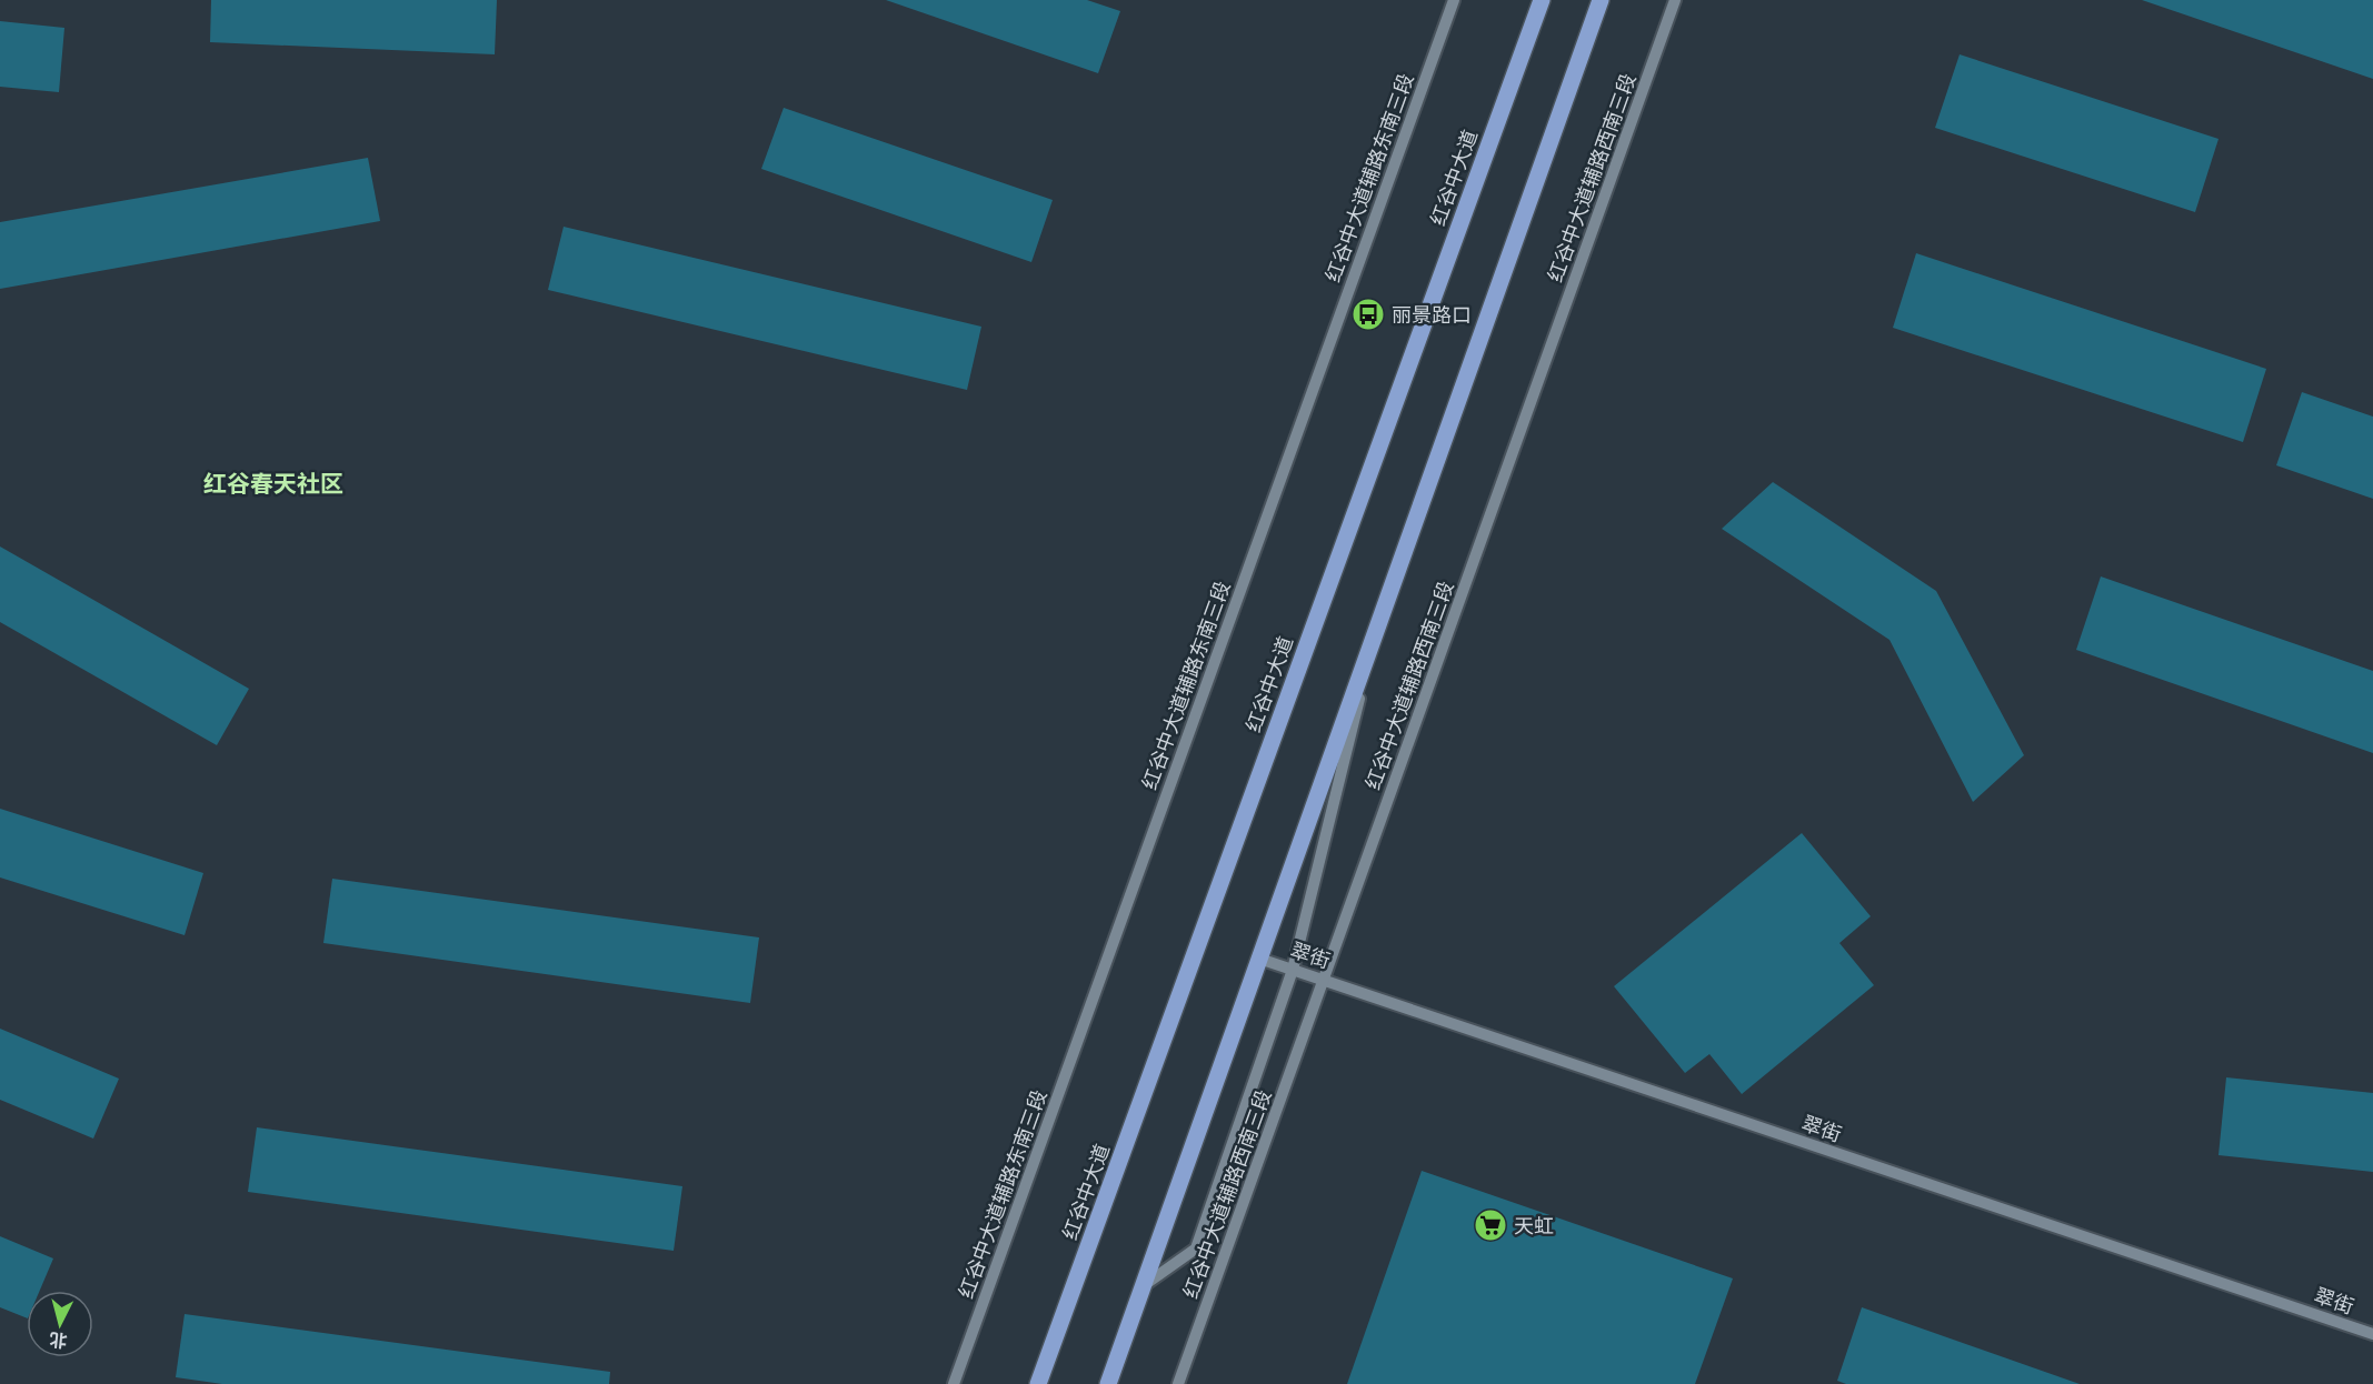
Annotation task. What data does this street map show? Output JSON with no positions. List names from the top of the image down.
{
  "streets": {
    "main road": ["红谷中大道"],
    "street": ["红谷中大道辅路东南三段", "红谷中大道辅路西南三段", "翠街"]
  },
  "crossings": [
    ["红谷中大道辅路西南三段", "翠街"]
  ],
  "districts": ["红谷春天社区"],
  "places": {
    "bus stop": ["丽景路口"],
    "supermarket": ["天虹"]
  },
  "north": "bottom"
}
